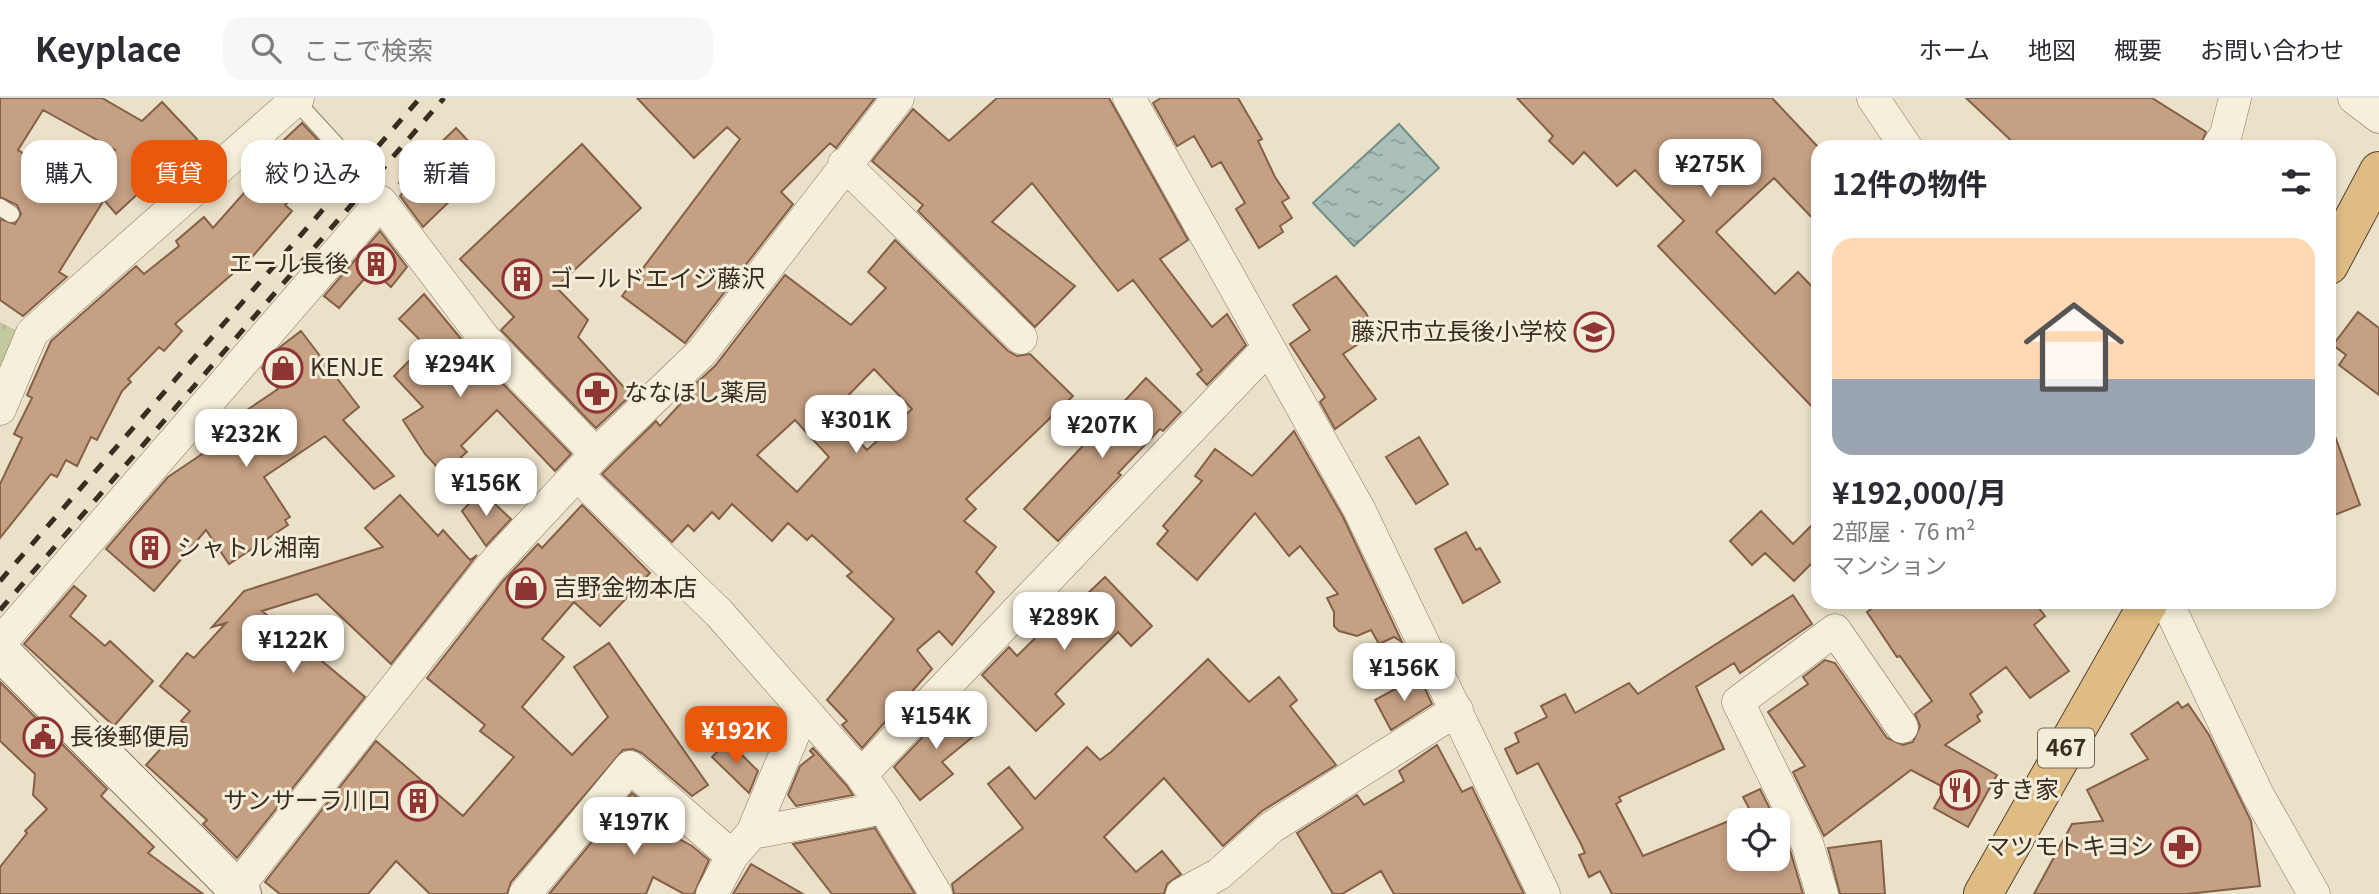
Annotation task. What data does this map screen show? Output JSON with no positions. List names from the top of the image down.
{
  "streets": {
    "highway": ["467"]
  },
  "places": {
    "building": [
      "エール長後",
      "ゴールドエイジ藤沢",
      "シャトル湘南",
      "サンサーラ川口"
    ],
    "school or university": ["藤沢市立長後小学校"],
    "shop": ["KENJE", "吉野金物本店"],
    "pharmacy": ["ななほし薬局", "マツモトキヨシ"],
    "public building": ["長後郵便局"],
    "restaurant": ["すき家"]
  },
  "page": {
    "header": "Keyplace",
    "search": "ここで検索",
    "nav": [
      "ホーム",
      "地図",
      "概要",
      "お問い合わせ"
    ],
    "price": [
      "¥275K",
      "¥294K",
      "¥301K",
      "¥207K",
      "¥232K",
      "¥156K",
      "¥289K",
      "¥122K",
      "¥156K",
      "¥154K",
      "¥192K",
      "¥197K"
    ],
    "chip": [
      "購入",
      "賃貸",
      "絞り込み",
      "新着"
    ],
    "heading": "12件の物件",
    "list": [
      {
        "name": "¥192,000/月",
        "note": "2部屋 · 76 m² · マンション"
      }
    ]
  }
}
